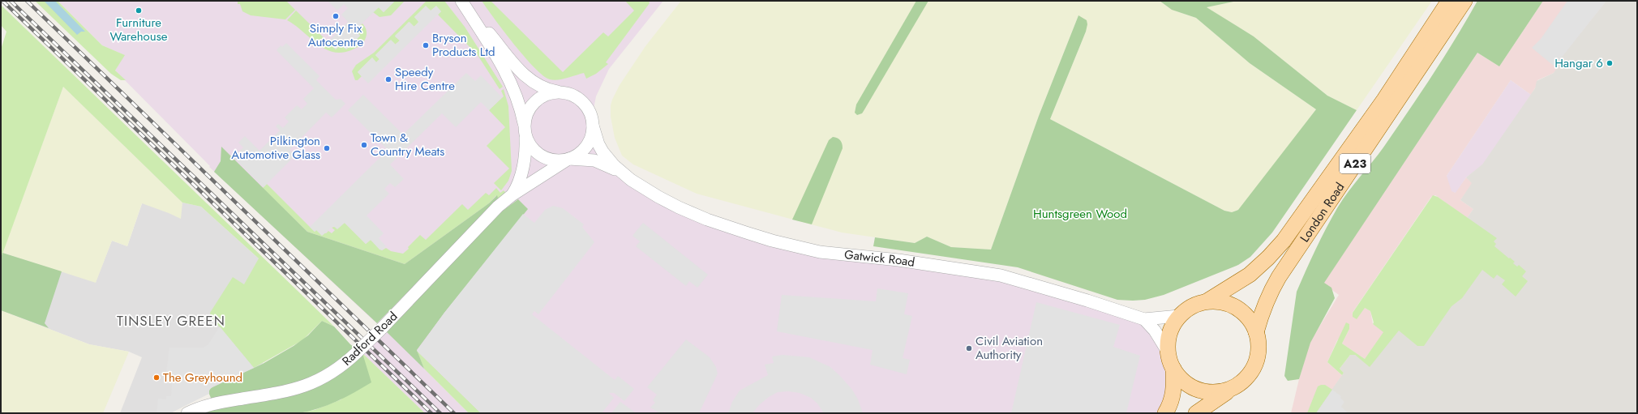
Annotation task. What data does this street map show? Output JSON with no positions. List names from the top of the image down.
{
  "streets": {
    "main road": ["A23", "London Road"],
    "street": ["Gatwick Road", "Radford Road"]
  },
  "crossings": [
    ["London Road", "Gatwick Road"],
    ["Gatwick Road", "Radford Road"]
  ],
  "districts": ["TINSLEY GREEN"],
  "parks": ["Huntsgreen Wood"],
  "places": [
    "Furniture Warehouse",
    "Simply Fix Autocentre",
    "Bryson Products Ltd",
    "Hangar 6",
    "Speedy Hire Centre",
    "Town & Country Meats",
    "Pilkington Automotive Glass",
    "Civil Aviation Authority",
    "The Greyhound"
  ]
}
